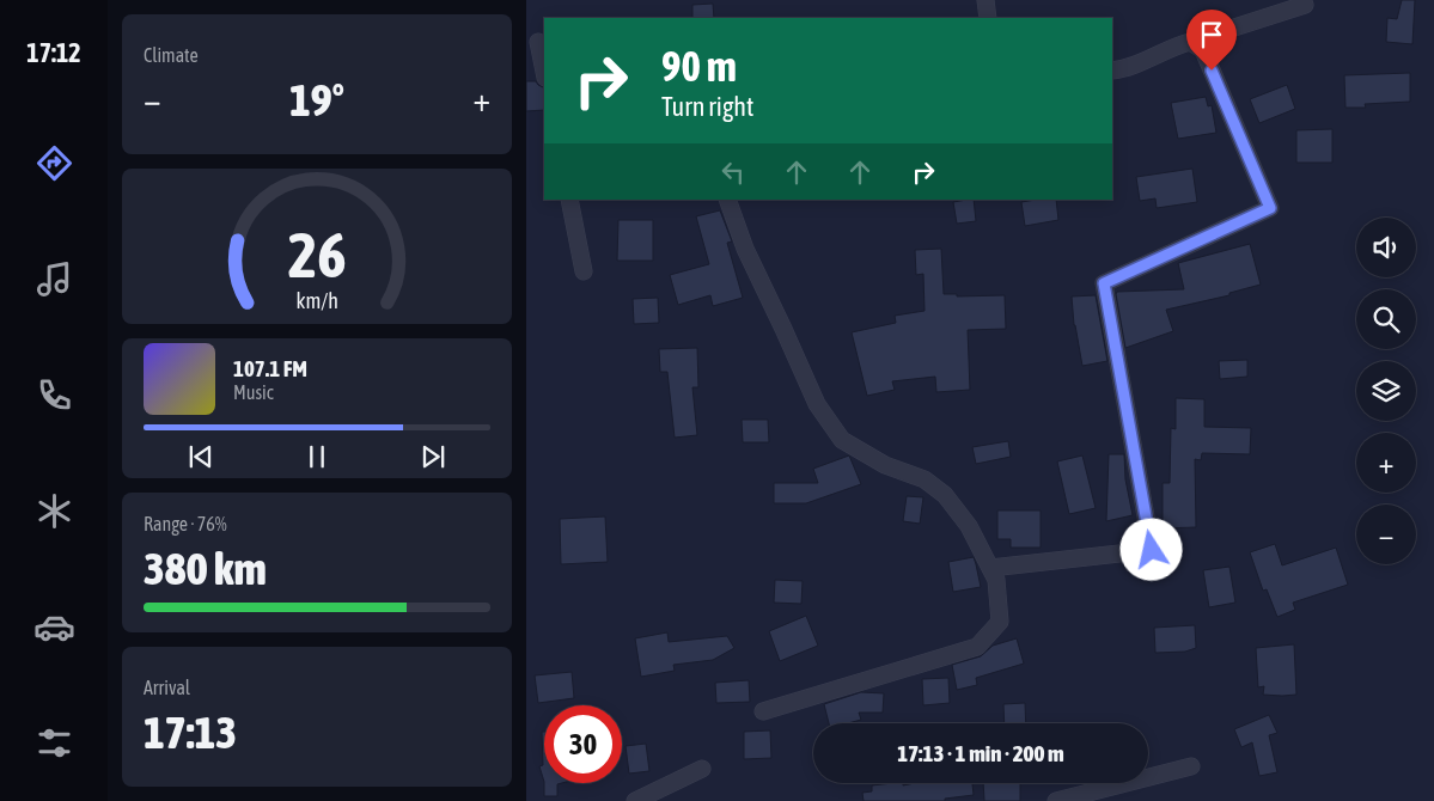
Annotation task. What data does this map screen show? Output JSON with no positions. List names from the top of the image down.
{
  "page": {
    "tabs": "17:12",
    "tile": [
      "Climate",
      ["Range · 76%", "380 km"],
      ["Arrival", "17:13"]
    ],
    "turn": ["90 m", "Turn right"],
    "heat": ["−", "19°", "+"],
    "map_buttons": ["+", "−"],
    "song": ["107.1 FM", "Music"],
    "limit": "30",
    "trip": "17:13 · 1 min · 200 m",
    "gauge": ["26", "km/h"]
  }
}
